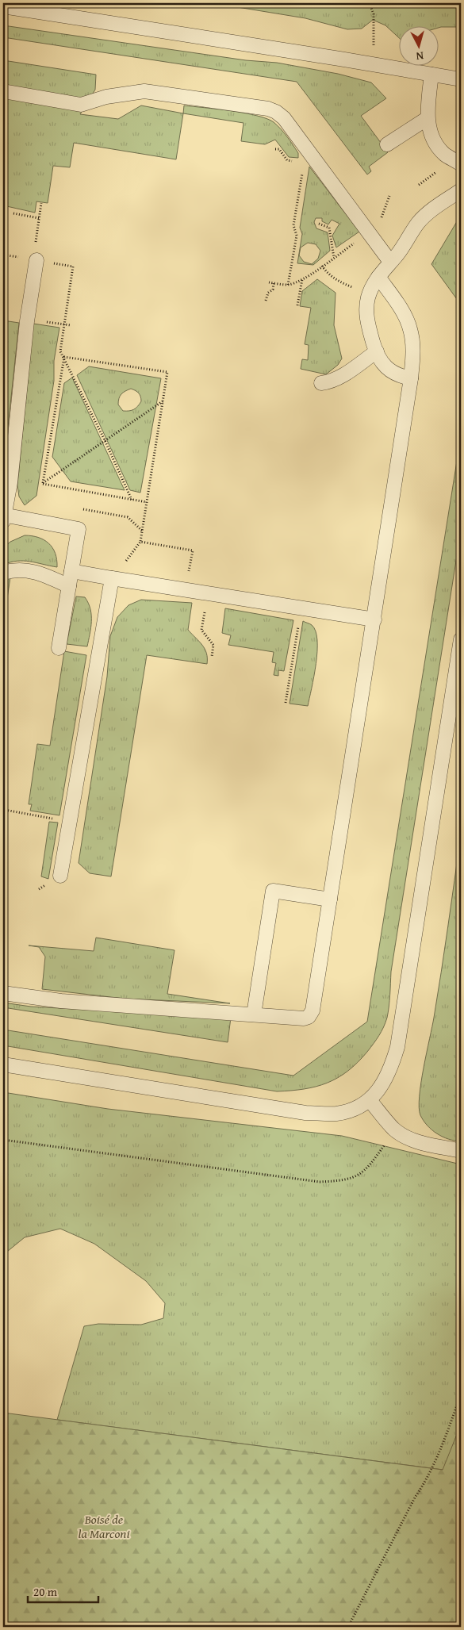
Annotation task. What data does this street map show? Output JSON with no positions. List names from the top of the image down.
{
  "parks": ["Boisé de la Marconi"],
  "scale_bar": "20 m",
  "north": "bottom"
}
